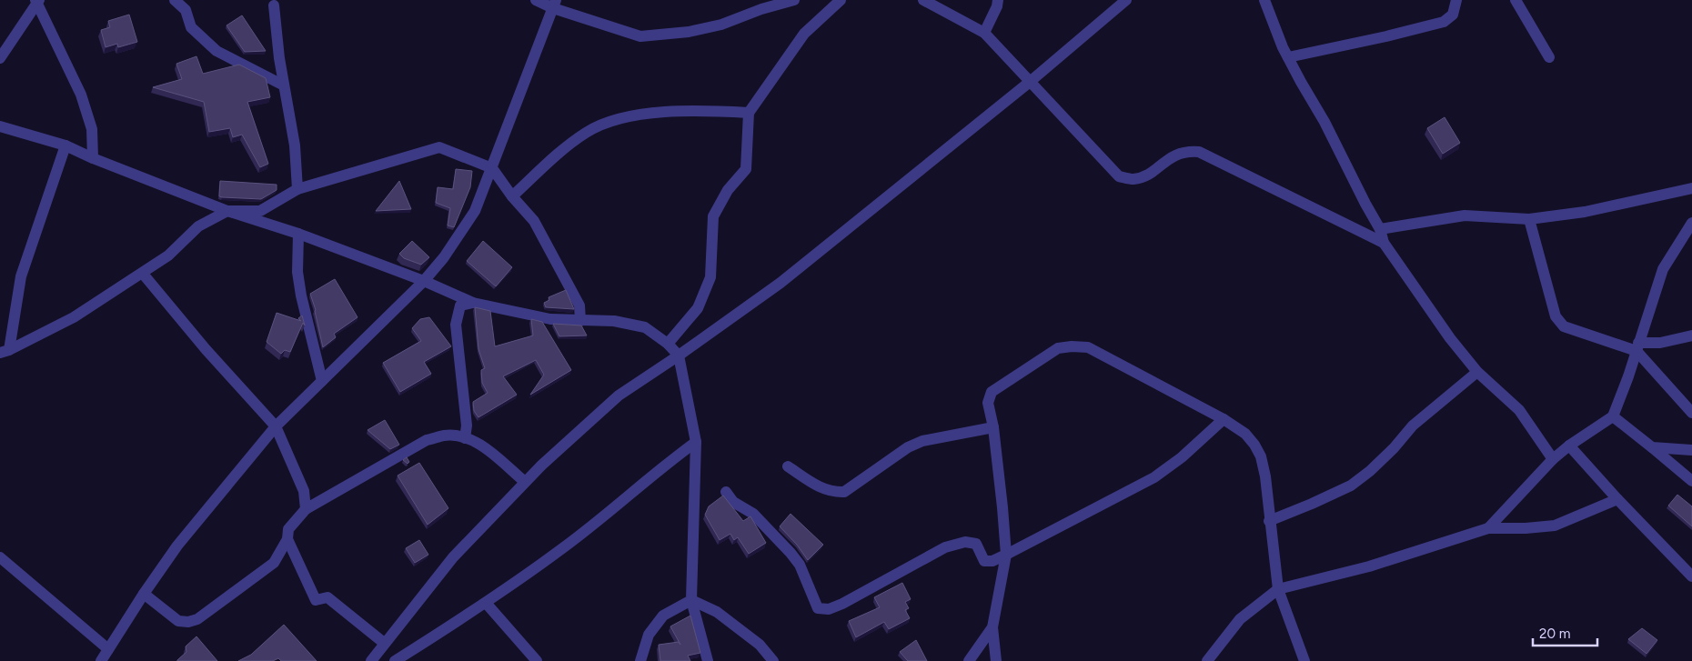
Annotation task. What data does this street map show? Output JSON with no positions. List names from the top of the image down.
{
  "scale_bar": "20 m"
}
